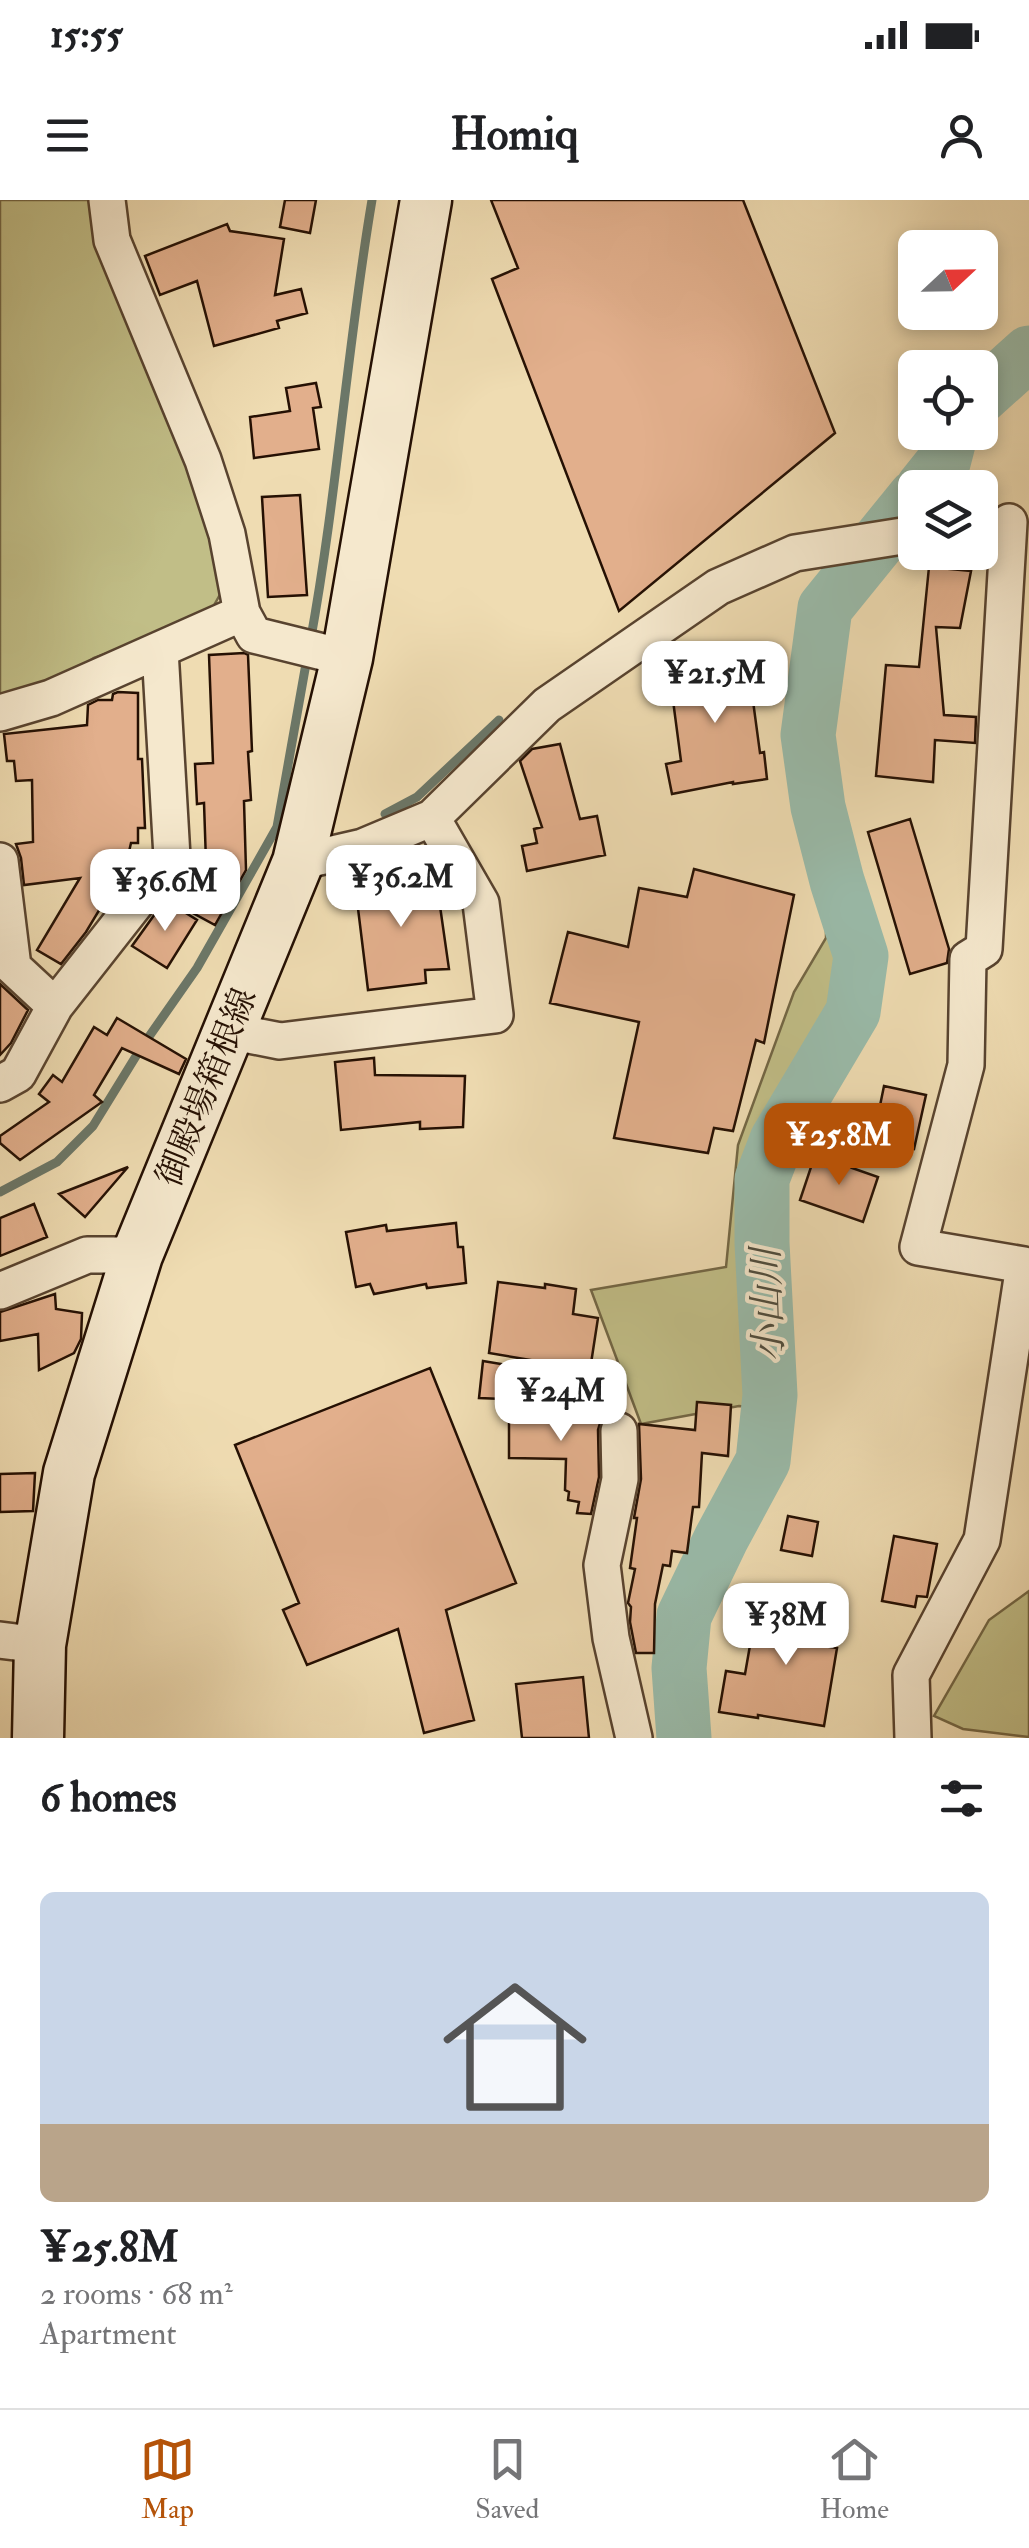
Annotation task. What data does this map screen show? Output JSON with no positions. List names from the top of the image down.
{
  "streets": {
    "main road": ["御殿場箱根線"]
  },
  "water": ["小山川"],
  "north": "right",
  "page": {
    "status": "15:55",
    "header": "Homiq",
    "price": [
      "¥21.5M",
      "¥36.2M",
      "¥36.6M",
      "¥25.8M",
      "¥24M",
      "¥38M"
    ],
    "heading": "6 homes",
    "list": [
      {
        "name": "¥25.8M",
        "note": "2 rooms · 68 m² · Apartment"
      }
    ],
    "tabs": ["Map", "Saved", "Home"]
  }
}
